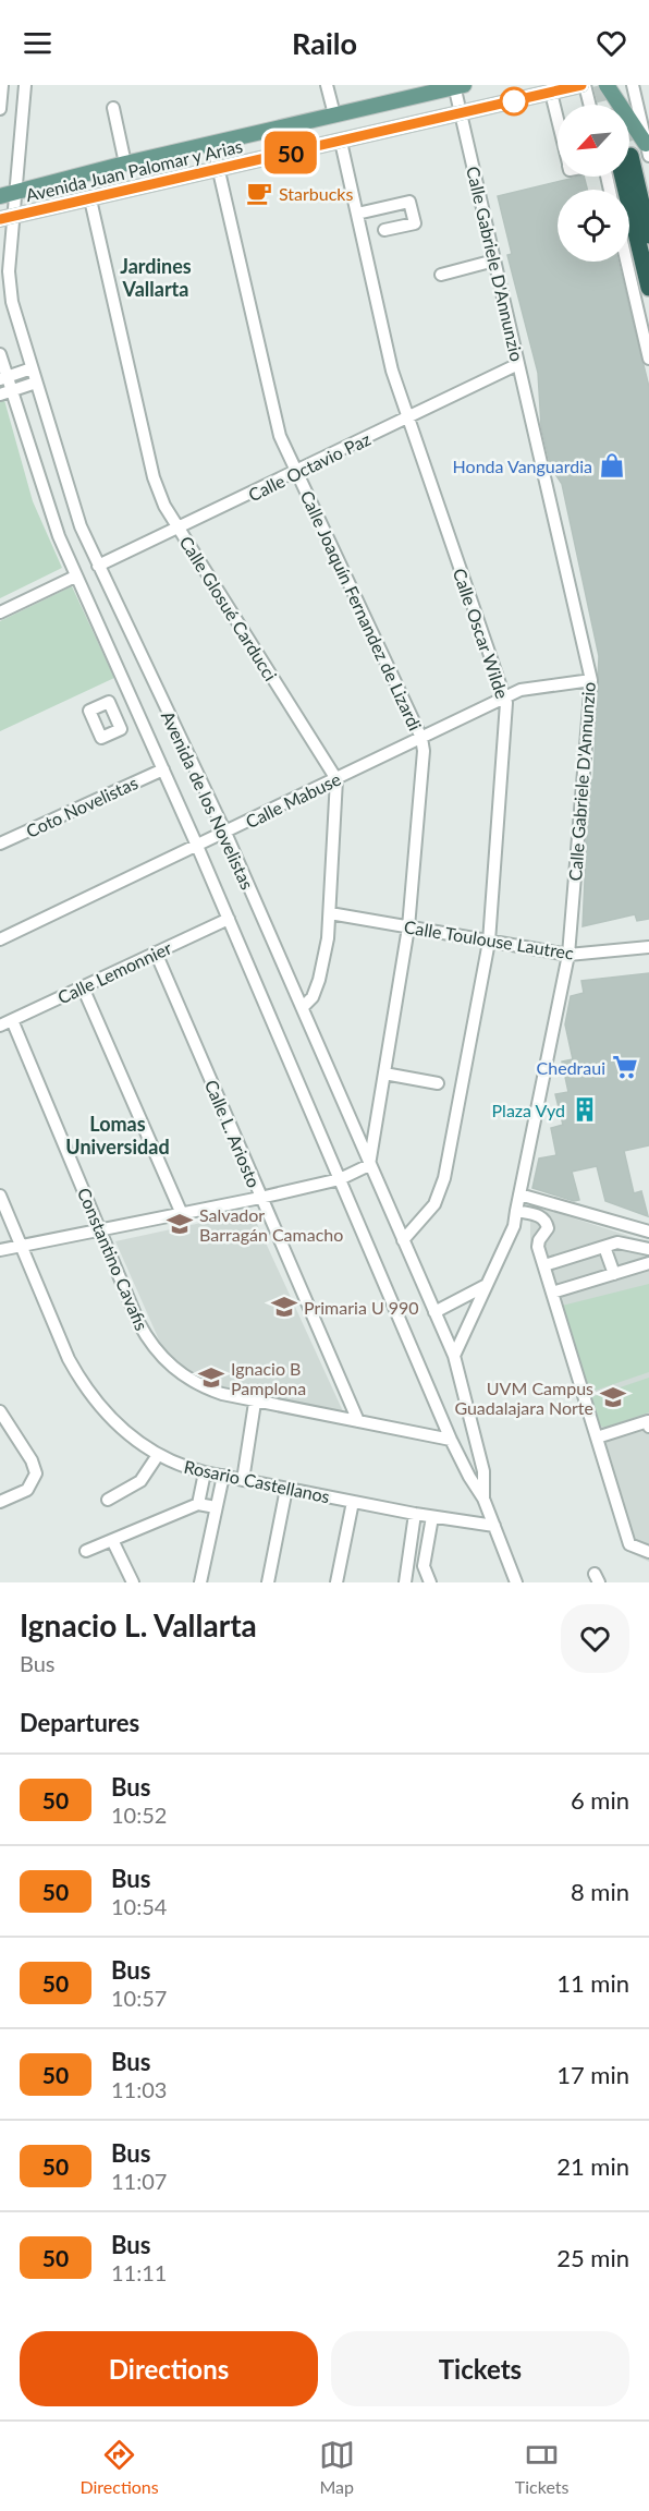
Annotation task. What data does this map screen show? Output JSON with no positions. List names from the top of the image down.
{
  "streets": {
    "main road": ["Avenida Juan Palomar y Arias"],
    "street": [
      "Calle Gabriele D'Annunzio",
      "Calle Octavio Paz",
      "Calle Glosué Carducci",
      "Calle Joaquín Fernandez de Lizardi",
      "Calle Oscar Wilde",
      "Avenida de los Novelistas",
      "Calle Mabuse",
      "Coto Novelistas",
      "Calle Toulouse Lautrec",
      "Calle Lemonnier",
      "Calle L. Ariosto",
      "Constantino Cavafis",
      "Rosario Castellanos"
    ]
  },
  "crossings": [
    ["Avenida Juan Palomar y Arias", "Calle Gabriele D'Annunzio"],
    ["Avenida Juan Palomar y Arias", "Calle Glosué Carducci"],
    ["Avenida Juan Palomar y Arias", "Calle Joaquín Fernandez de Lizardi"],
    ["Avenida Juan Palomar y Arias", "Calle Oscar Wilde"],
    ["Avenida Juan Palomar y Arias", "Avenida de los Novelistas"],
    ["Calle Gabriele D'Annunzio", "Calle Octavio Paz"],
    ["Calle Gabriele D'Annunzio", "Avenida de los Novelistas"],
    ["Calle Gabriele D'Annunzio", "Calle Mabuse"],
    ["Calle Gabriele D'Annunzio", "Calle Toulouse Lautrec"],
    ["Calle Octavio Paz", "Calle Glosué Carducci"],
    ["Calle Octavio Paz", "Calle Joaquín Fernandez de Lizardi"],
    ["Calle Octavio Paz", "Calle Oscar Wilde"],
    ["Calle Octavio Paz", "Avenida de los Novelistas"],
    ["Calle Glosué Carducci", "Calle Mabuse"],
    ["Calle Joaquín Fernandez de Lizardi", "Avenida de los Novelistas"],
    ["Calle Joaquín Fernandez de Lizardi", "Calle Mabuse"],
    ["Calle Joaquín Fernandez de Lizardi", "Calle Toulouse Lautrec"],
    ["Calle Oscar Wilde", "Avenida de los Novelistas"],
    ["Calle Oscar Wilde", "Calle Mabuse"],
    ["Calle Oscar Wilde", "Calle Toulouse Lautrec"],
    ["Avenida de los Novelistas", "Calle Mabuse"],
    ["Avenida de los Novelistas", "Coto Novelistas"],
    ["Avenida de los Novelistas", "Calle Lemonnier"],
    ["Avenida de los Novelistas", "Constantino Cavafis"],
    ["Avenida de los Novelistas", "Rosario Castellanos"],
    ["Calle Lemonnier", "Calle L. Ariosto"],
    ["Calle Lemonnier", "Constantino Cavafis"],
    ["Calle L. Ariosto", "Constantino Cavafis"]
  ],
  "districts": ["Jardines Vallarta", "Lomas Universidad"],
  "places": {
    "cafe": ["Starbucks"],
    "shop": ["Honda Vanguardia"],
    "supermarket": ["Chedraui"],
    "building": ["Plaza Vyd"],
    "school or university": [
      "Salvador Barragán Camacho",
      "Primaria U 990",
      "Ignacio B Pamplona",
      "UVM Campus Guadalajara Norte"
    ]
  },
  "lines": ["bus line 50"],
  "north": "bottom left",
  "page": {
    "header": "Railo",
    "on_map": "50",
    "heading": [
      ["Ignacio L. Vallarta", "Bus"],
      "Departures"
    ],
    "list": [
      {
        "mark": "50",
        "name": "Bus",
        "note": "10:52",
        "value": "6 min"
      },
      {
        "mark": "50",
        "name": "Bus",
        "note": "10:54",
        "value": "8 min"
      },
      {
        "mark": "50",
        "name": "Bus",
        "note": "10:57",
        "value": "11 min"
      },
      {
        "mark": "50",
        "name": "Bus",
        "note": "11:03",
        "value": "17 min"
      },
      {
        "mark": "50",
        "name": "Bus",
        "note": "11:07",
        "value": "21 min"
      },
      {
        "mark": "50",
        "name": "Bus",
        "note": "11:11",
        "value": "25 min"
      }
    ],
    "buttons": ["Directions", "Tickets"],
    "tabs": ["Directions", "Map", "Tickets"]
  }
}
